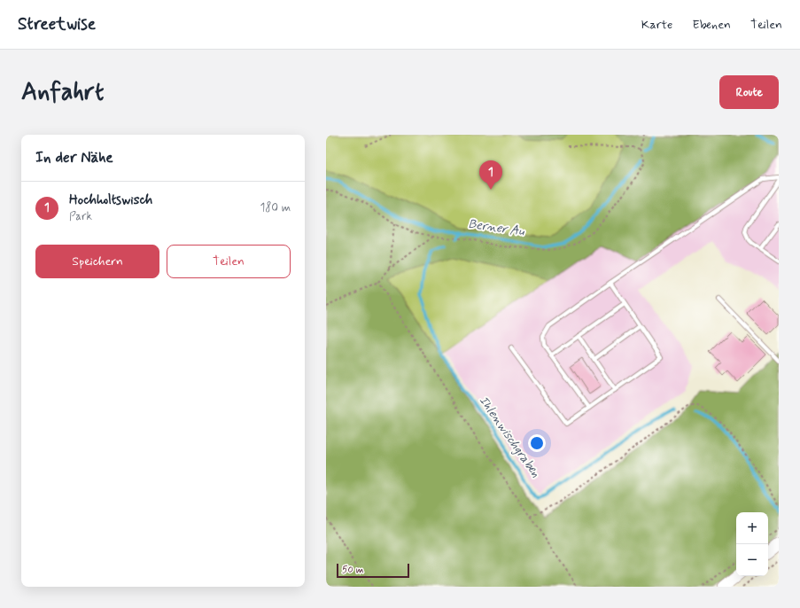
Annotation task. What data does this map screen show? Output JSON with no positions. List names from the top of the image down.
{
  "water": ["Berner Au", "Ihlenwischgraben"],
  "scale_bar": "50 m",
  "page": {
    "header": "Streetwise",
    "nav": ["Karte", "Ebenen", "Teilen"],
    "buttons": [
      "Route",
      ["Speichern", "Teilen"]
    ],
    "title": "Anfahrt",
    "heading": "In der Nähe",
    "pins": "1",
    "list": [
      {
        "mark": "1",
        "name": "Hochholtswisch",
        "note": "Park",
        "value": "180 m"
      }
    ],
    "map_buttons": ["+", "−"],
    "scale": "50 m"
  }
}
